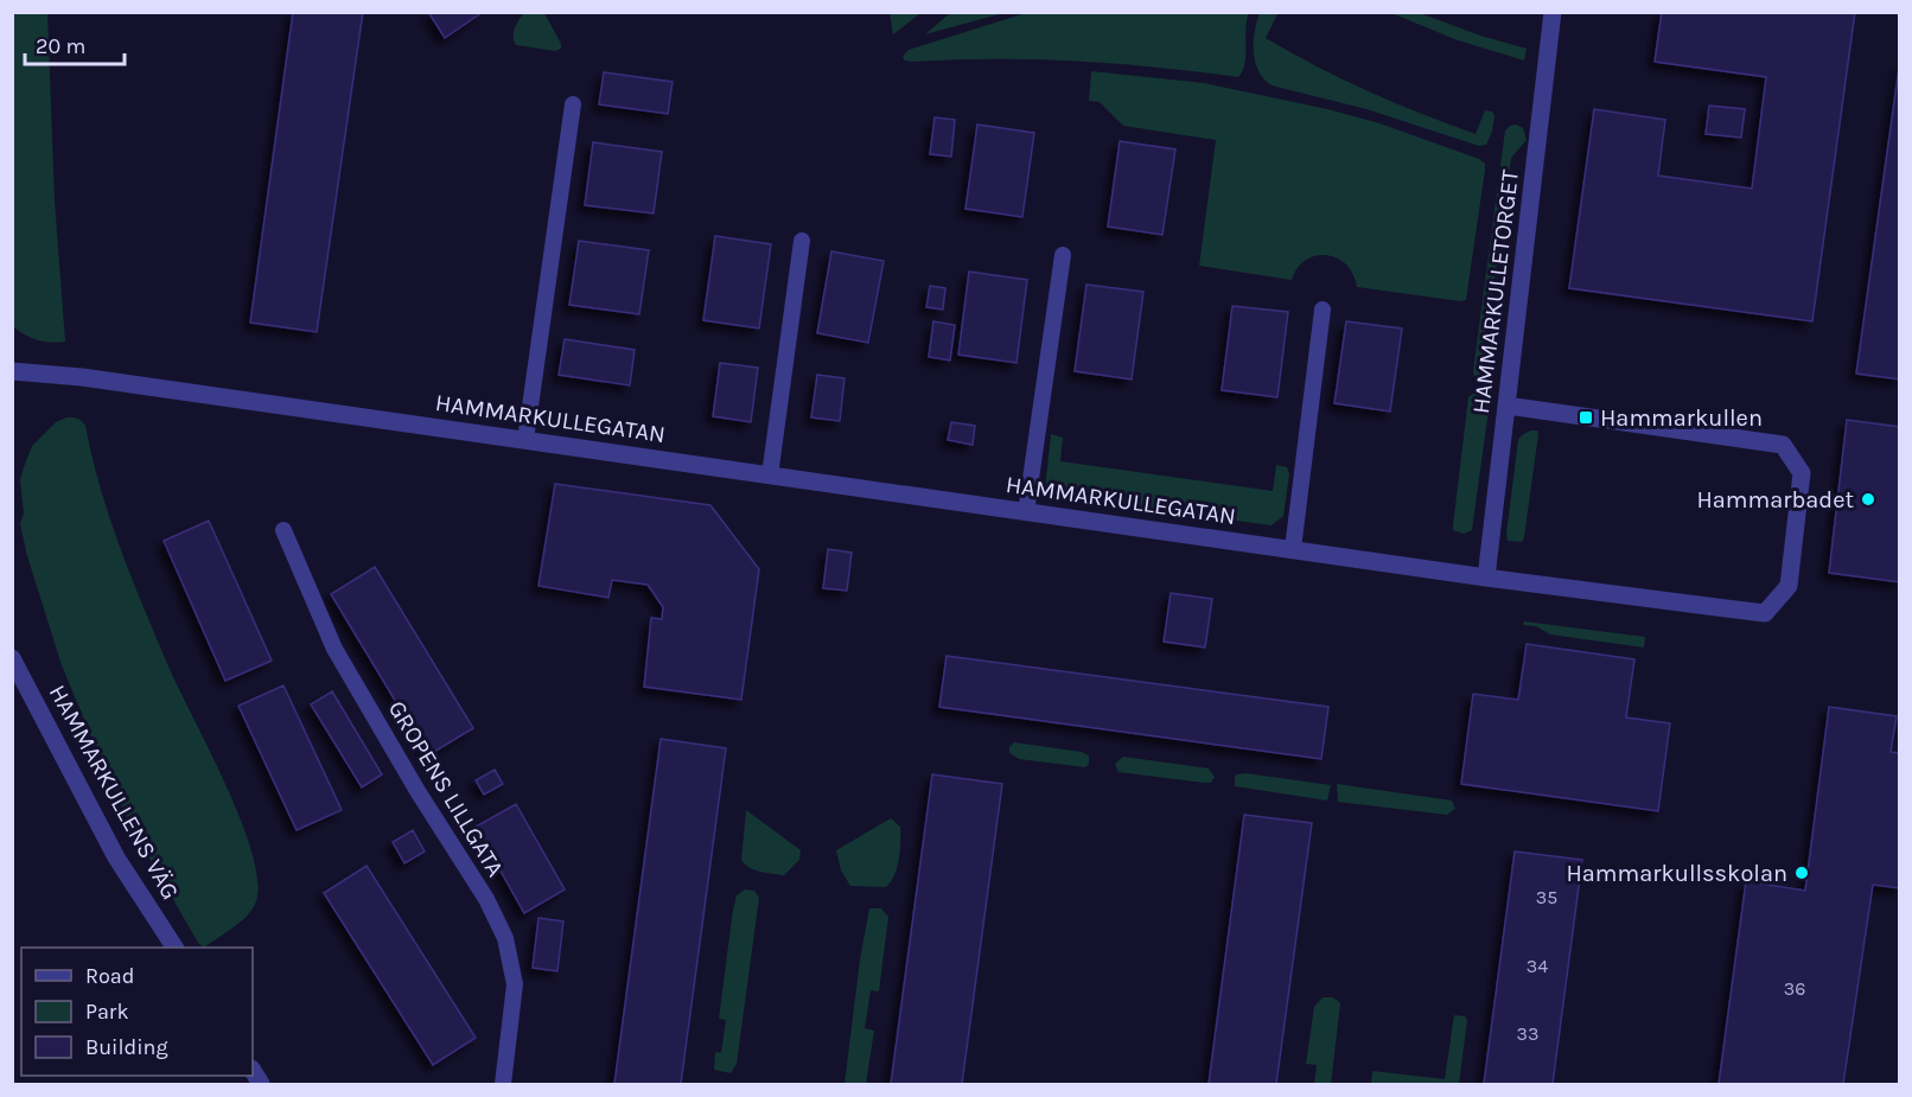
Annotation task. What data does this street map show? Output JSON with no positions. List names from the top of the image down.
{
  "streets": {
    "street": ["HAMMARKULLETORGET", "HAMMARKULLEGATAN", "HAMMARKULLENS VÄG"],
    "lane": ["GROPENS LILLGATA"]
  },
  "crossings": [
    ["HAMMARKULLETORGET", "HAMMARKULLEGATAN"]
  ],
  "places": {
    "transit": ["Hammarkullen"],
    "other": ["Hammarbadet", "Hammarkullsskolan"]
  },
  "house_numbers": [
    "35",
    "34",
    "36",
    "33"
  ],
  "legend": ["Road", "Park", "Building"],
  "scale_bar": "20 m"
}
